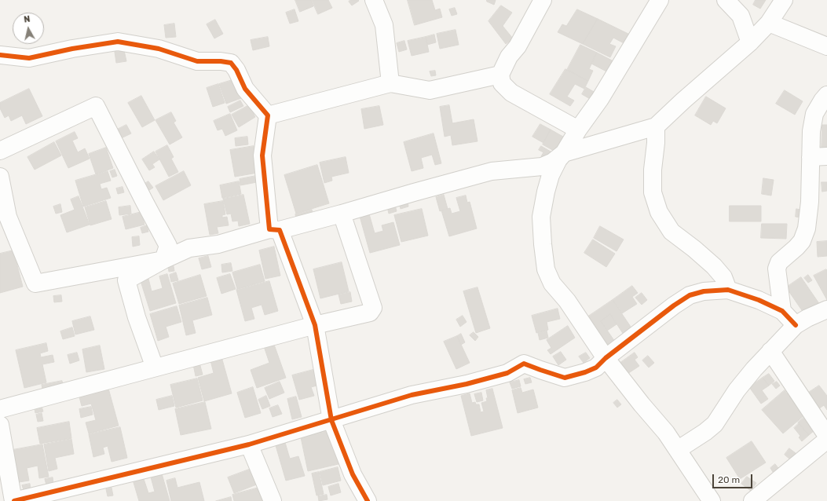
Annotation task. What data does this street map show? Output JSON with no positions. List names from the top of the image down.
{
  "scale_bar": "20 m",
  "north": "top"
}
